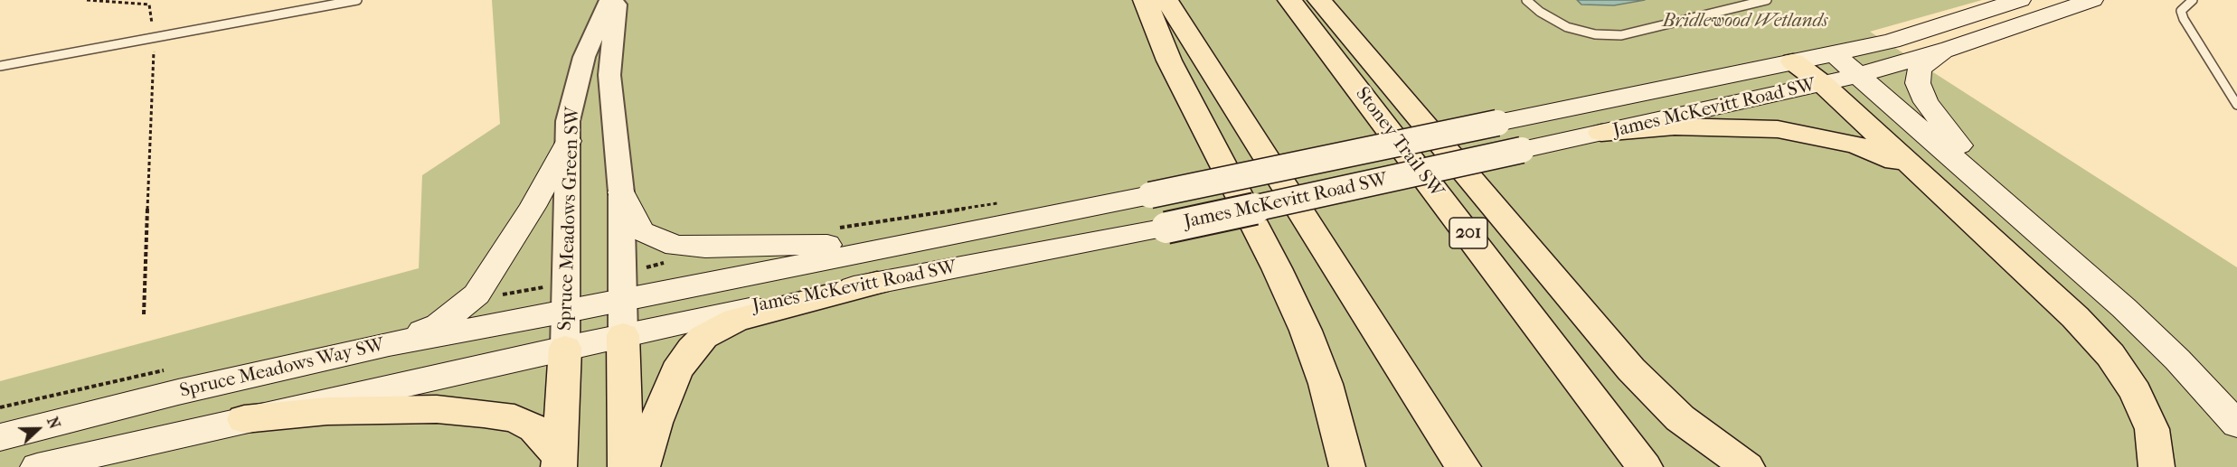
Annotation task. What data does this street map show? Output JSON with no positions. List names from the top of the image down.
{
  "streets": {
    "highway": ["Stoney Trail SW", "201"],
    "main road": ["James McKevitt Road SW", "Spruce Meadows Way SW"],
    "street": ["Spruce Meadows Green SW"]
  },
  "crossings": [
    ["James McKevitt Road SW", "Spruce Meadows Green SW"],
    ["James McKevitt Road SW", "Spruce Meadows Way SW"],
    ["Spruce Meadows Green SW", "Spruce Meadows Way SW"]
  ],
  "parks": ["Bridlewood Wetlands"],
  "north": "right"
}
